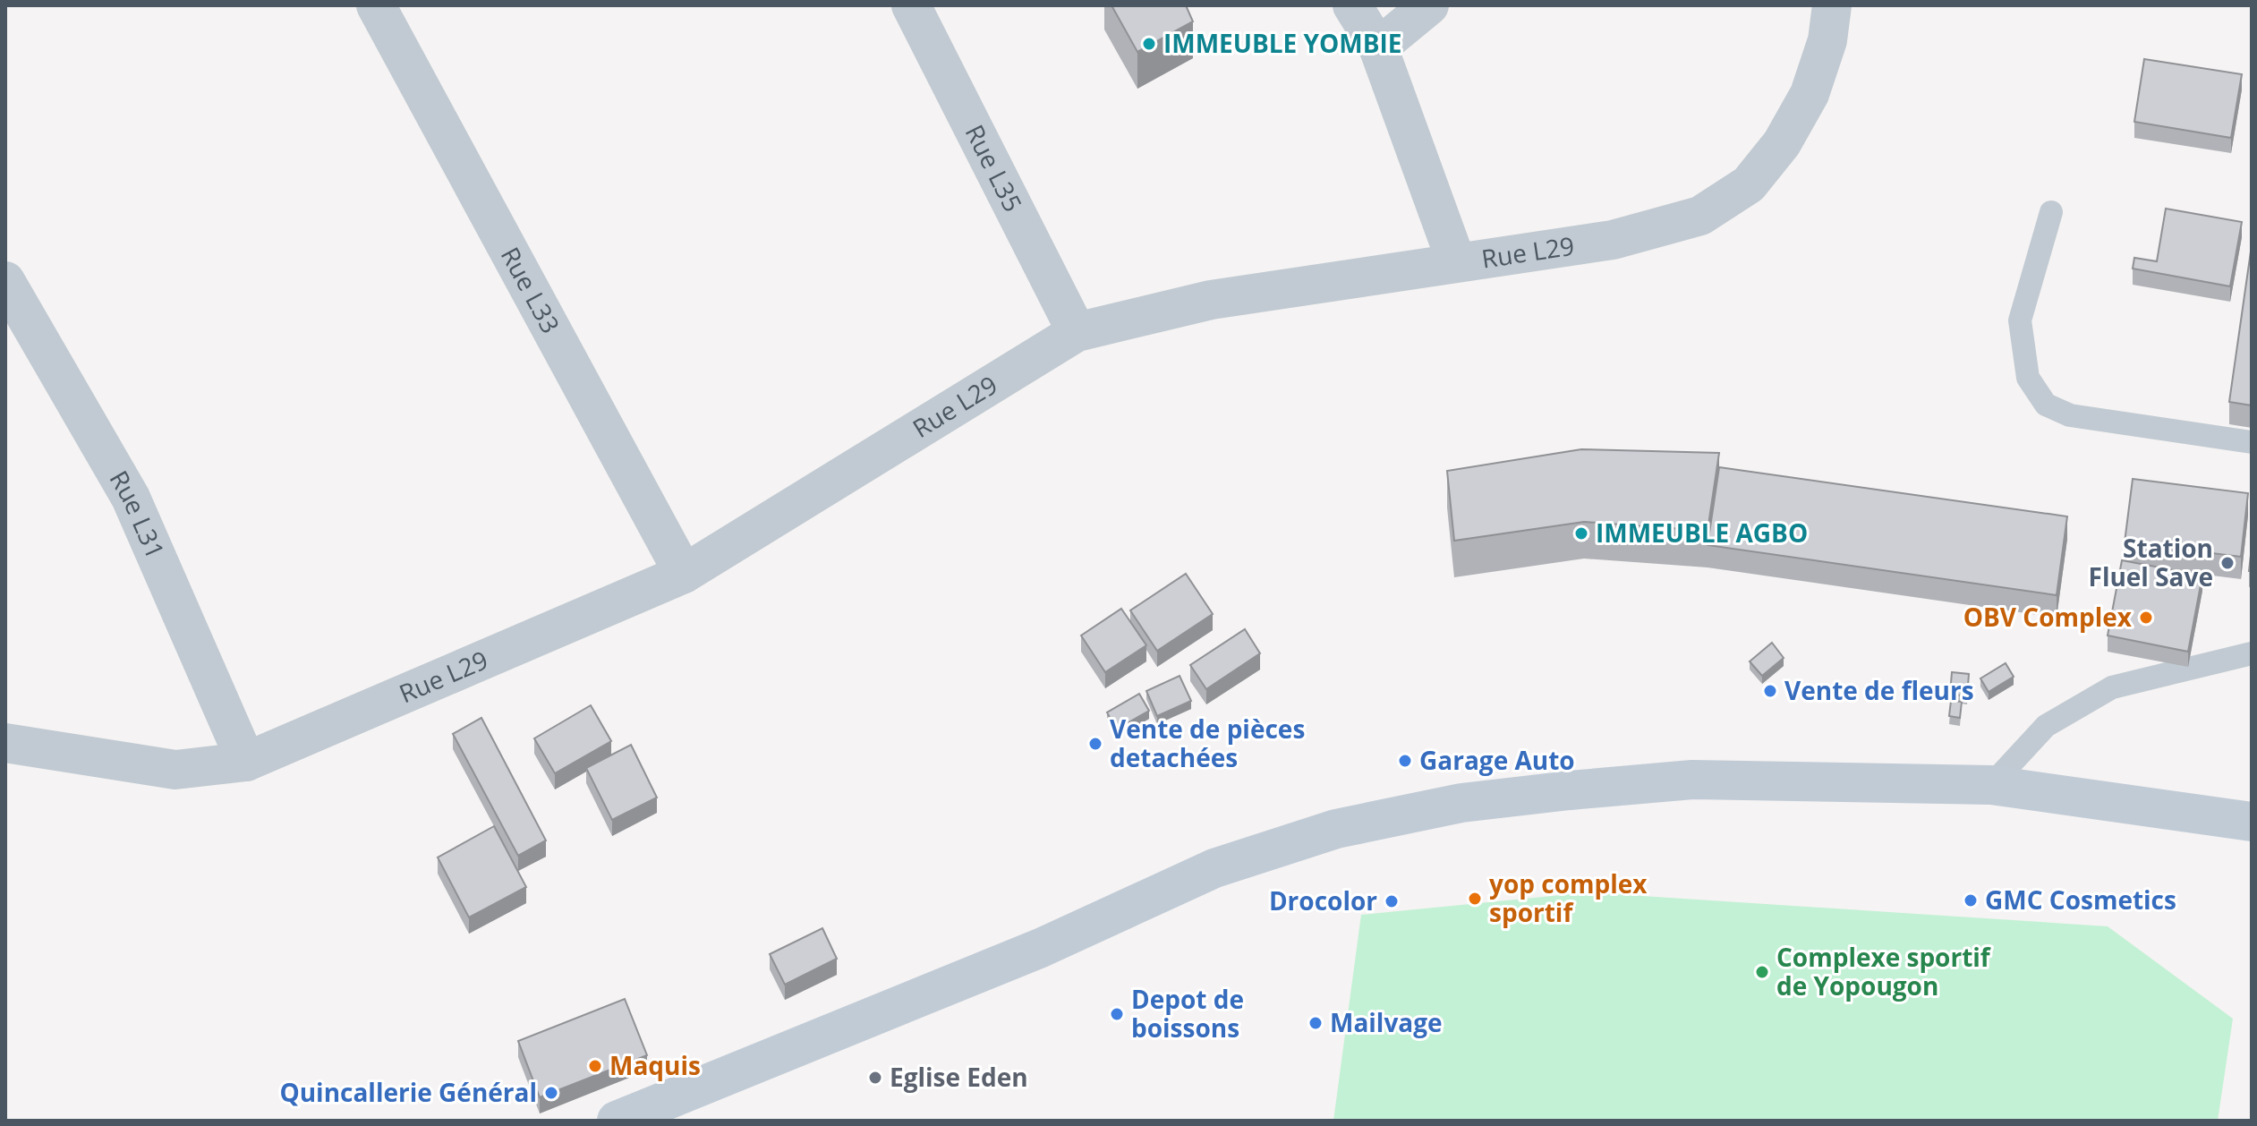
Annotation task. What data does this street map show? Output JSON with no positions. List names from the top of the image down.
{
  "streets": {
    "street": [
      "Rue L35",
      "Rue L29",
      "Rue L33",
      "Rue L31"
    ]
  },
  "crossings": [
    ["Rue L35", "Rue L29"],
    ["Rue L29", "Rue L33"],
    ["Rue L29", "Rue L31"]
  ],
  "places": [
    "IMMEUBLE YOMBIE",
    "IMMEUBLE AGBO",
    "Station Fluel Save",
    "OBV Complex",
    "Vente de fleurs",
    "Vente de pièces detachées",
    "Garage Auto",
    "yop complex sportif",
    "GMC Cosmetics",
    "Drocolor",
    "Complexe sportif de Yopougon",
    "Depot de boissons",
    "Mailvage",
    "Maquis",
    "Eglise Eden",
    "Quincallerie Général"
  ]
}
